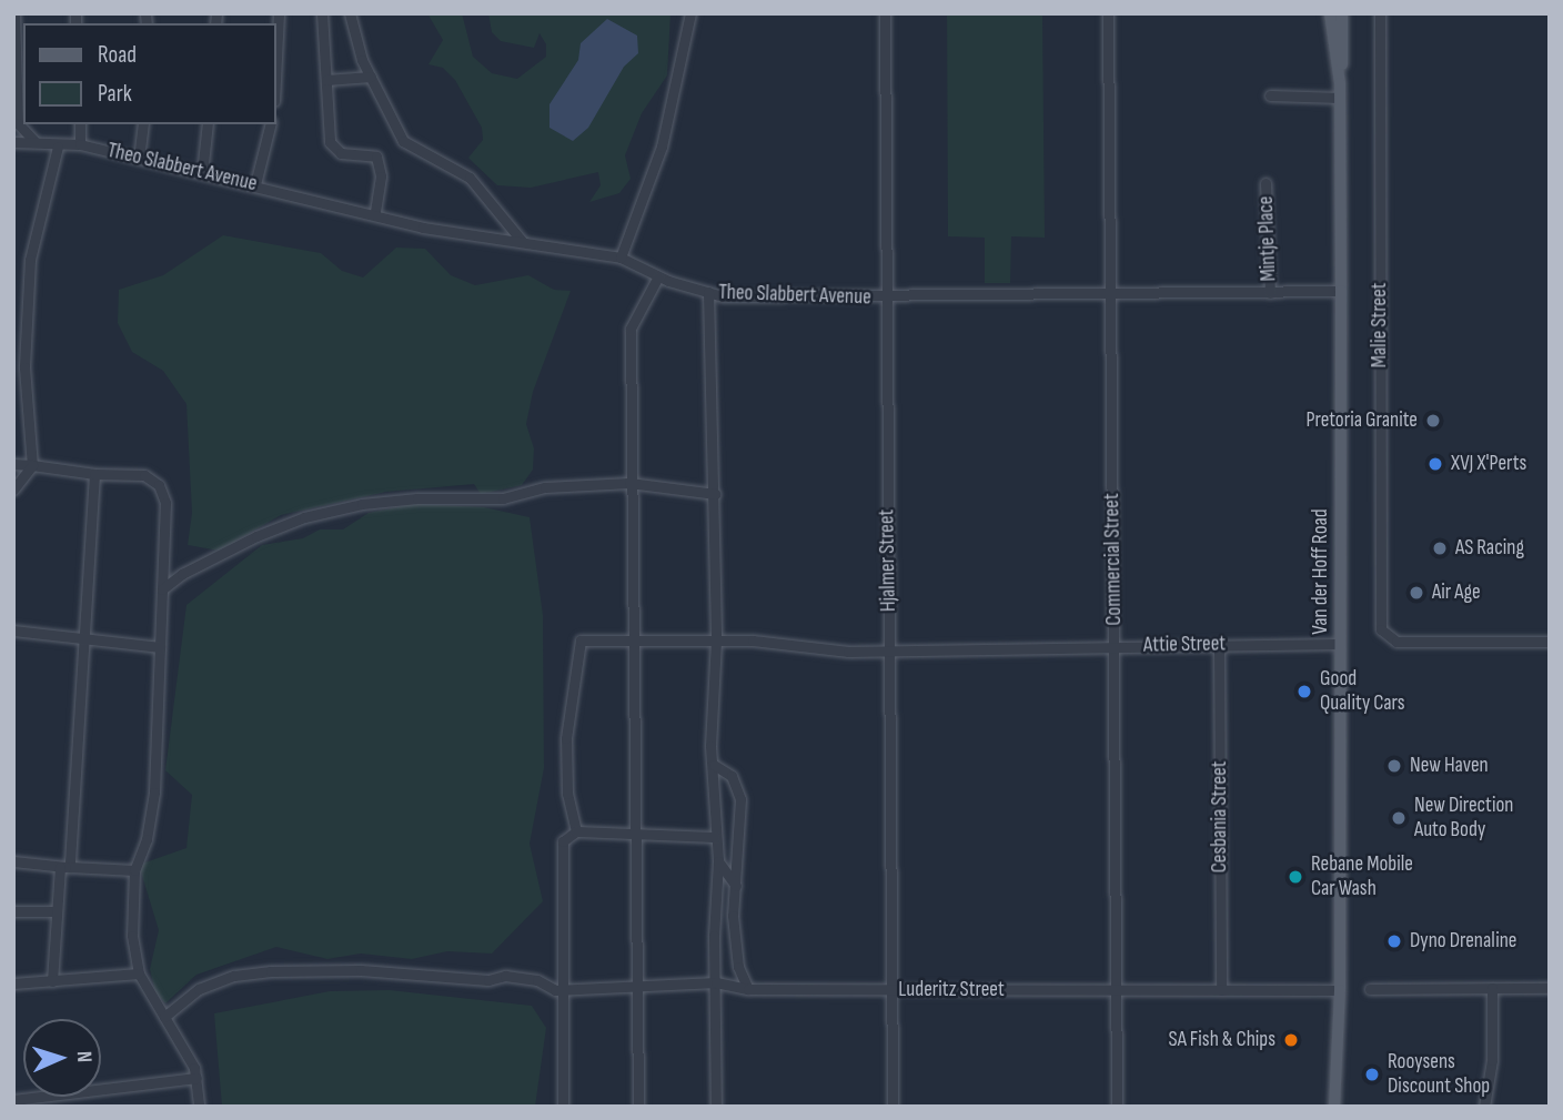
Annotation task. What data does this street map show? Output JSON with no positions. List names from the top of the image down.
{
  "streets": {
    "main road": ["Van der Hoff Road"],
    "street": [
      "Theo Slabbert Avenue",
      "Mintje Place",
      "Malie Street",
      "Commercial Street",
      "Hjalmer Street",
      "Attie Street",
      "Cesbania Street",
      "Luderitz Street"
    ]
  },
  "crossings": [
    ["Theo Slabbert Avenue", "Mintje Place"],
    ["Theo Slabbert Avenue", "Commercial Street"],
    ["Theo Slabbert Avenue", "Hjalmer Street"],
    ["Theo Slabbert Avenue", "Van der Hoff Road"],
    ["Commercial Street", "Attie Street"],
    ["Commercial Street", "Luderitz Street"],
    ["Hjalmer Street", "Attie Street"],
    ["Hjalmer Street", "Luderitz Street"],
    ["Van der Hoff Road", "Attie Street"],
    ["Van der Hoff Road", "Luderitz Street"],
    ["Attie Street", "Cesbania Street"],
    ["Cesbania Street", "Luderitz Street"]
  ],
  "places": [
    "Pretoria Granite",
    "XVJ X'Perts",
    "AS Racing",
    "Air Age",
    "Good Quality Cars",
    "New Haven",
    "New Direction Auto Body",
    "Rebane Mobile Car Wash",
    "Dyno Drenaline",
    "SA Fish & Chips",
    "Rooysens Discount Shop"
  ],
  "legend": ["Road", "Park"],
  "north": "right"
}
